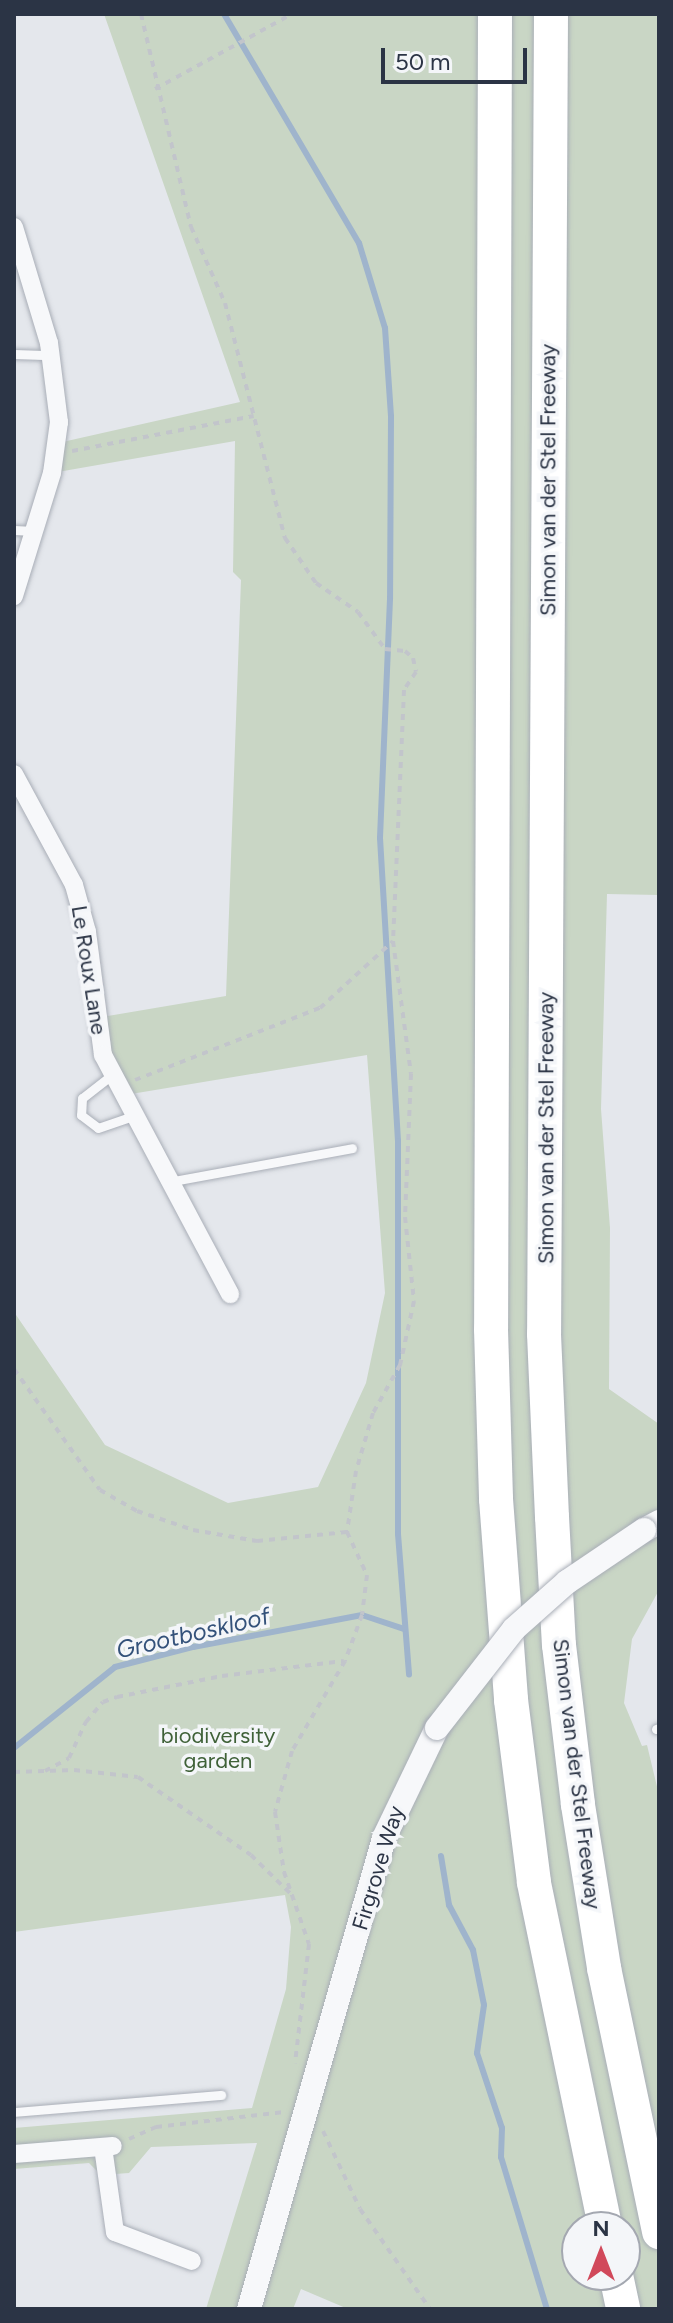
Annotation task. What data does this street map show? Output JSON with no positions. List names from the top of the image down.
{
  "streets": {
    "highway": ["Simon van der Stel Freeway"],
    "street": ["Le Roux Lane", "Firgrove Way"]
  },
  "water": ["Grootboskloof"],
  "parks": ["biodiversity garden"],
  "scale_bar": "50 m",
  "north": "top"
}
